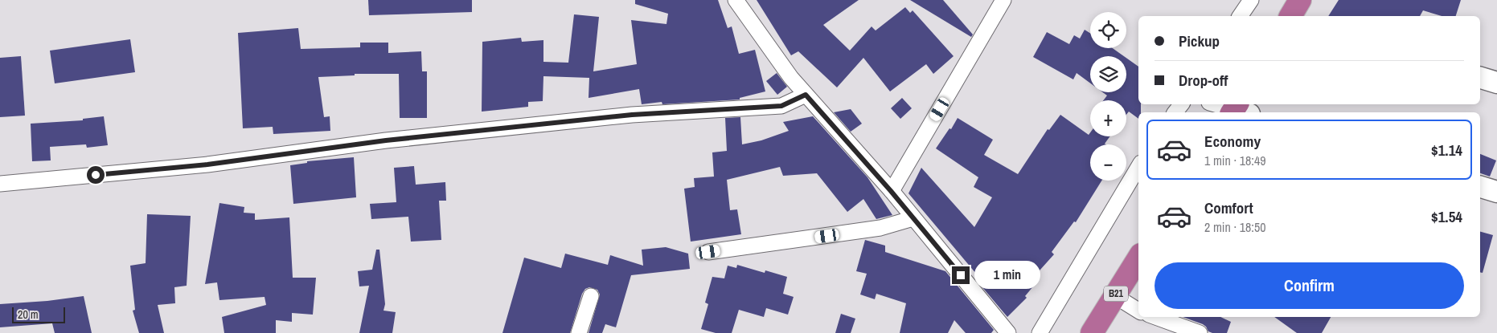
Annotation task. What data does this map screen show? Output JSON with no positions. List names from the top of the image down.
{
  "streets": {
    "highway": ["B21"]
  },
  "scale_bar": "20 m",
  "page": {
    "map_buttons": ["+", "−"],
    "banner": ["Pickup", "Drop-off"],
    "list": [
      {
        "name": "Economy",
        "note": "1 min · 18:49",
        "value": "$1.14"
      },
      {
        "name": "Comfort",
        "note": "2 min · 18:50",
        "value": "$1.54"
      }
    ],
    "buttons": "Confirm",
    "bubble": "1 min",
    "scale": "20 m"
  }
}
